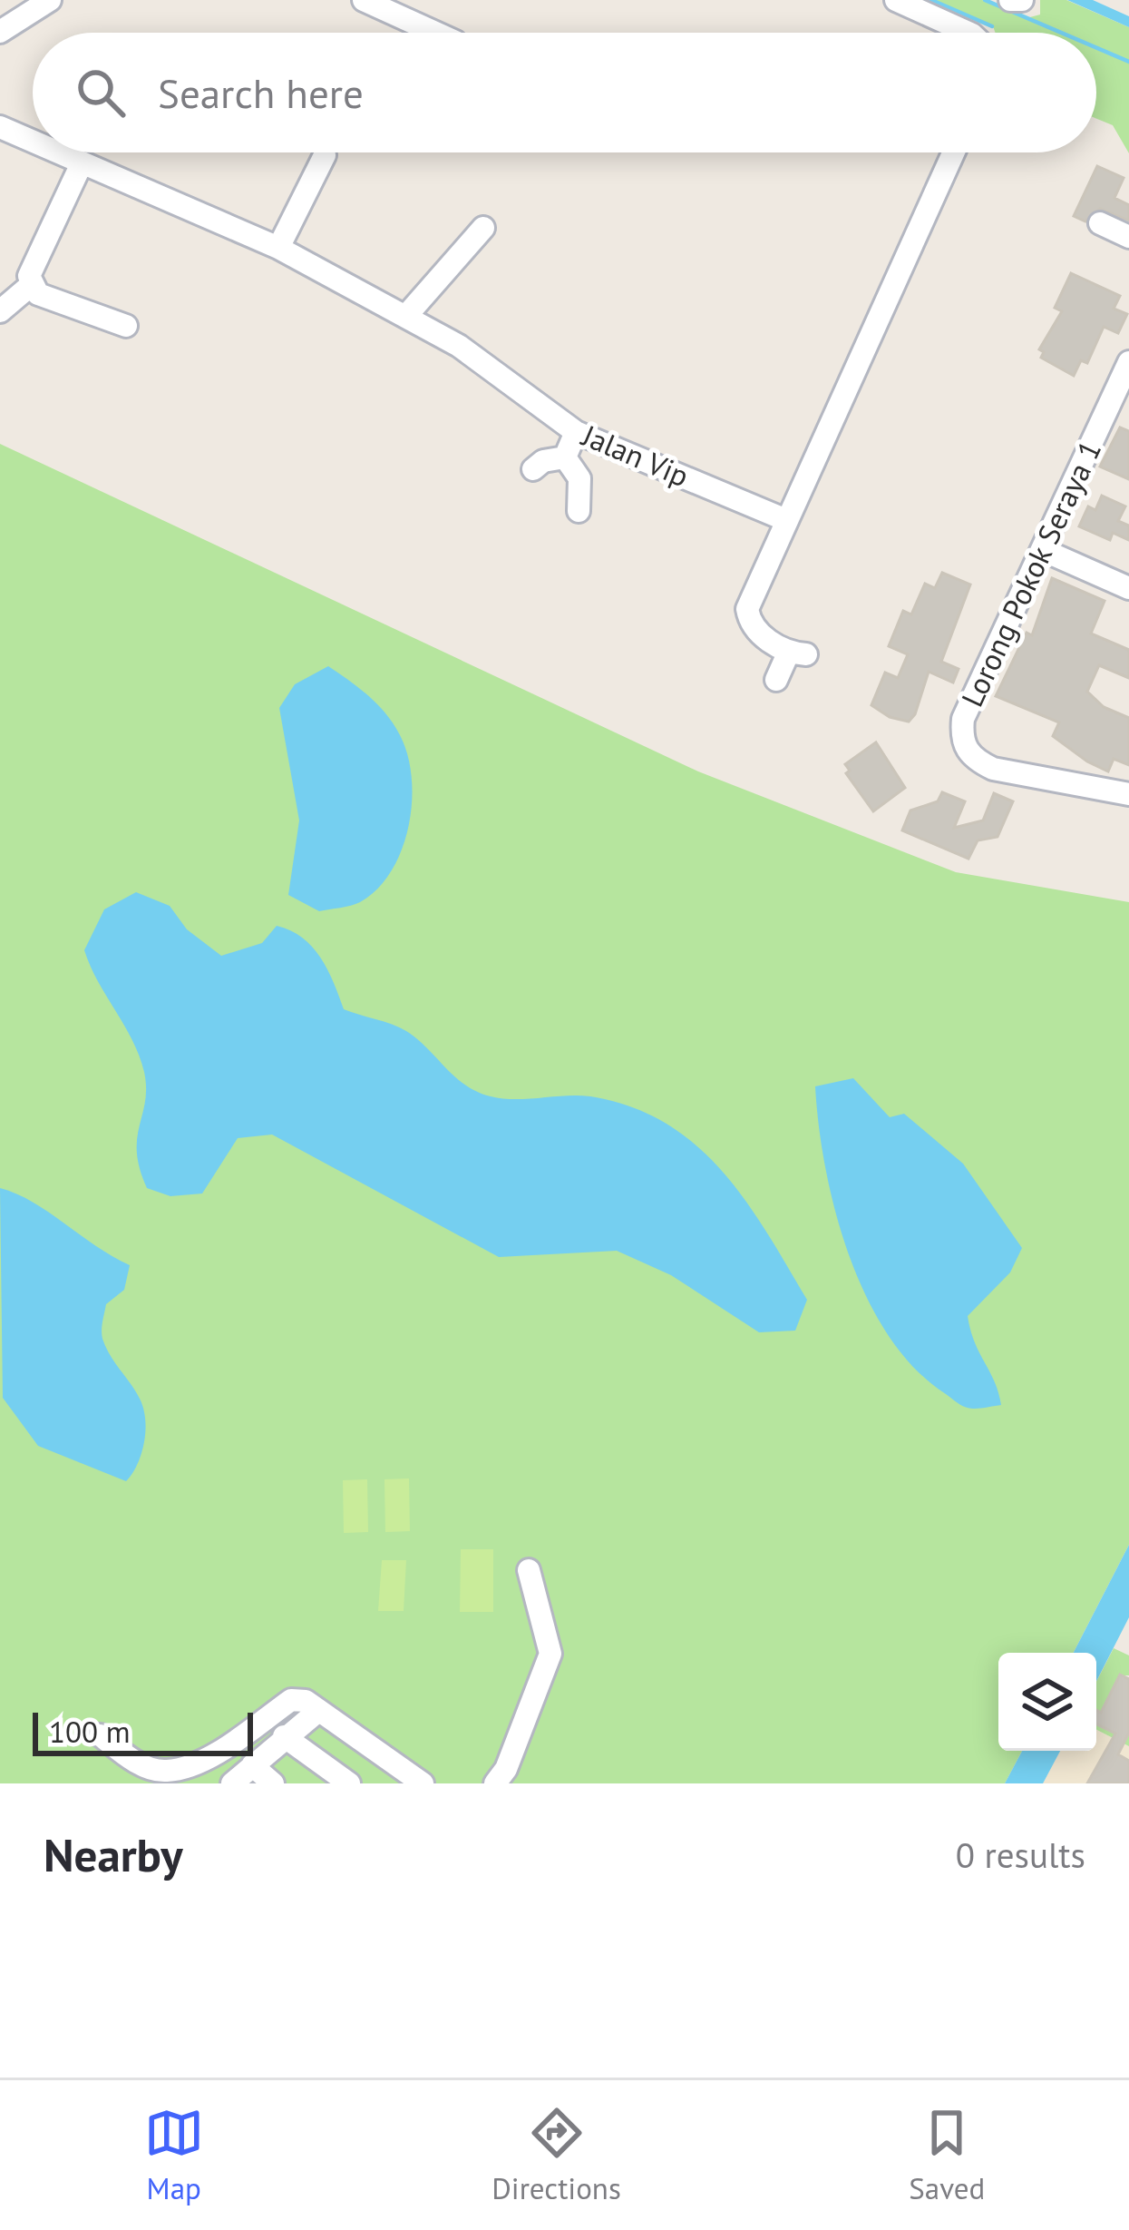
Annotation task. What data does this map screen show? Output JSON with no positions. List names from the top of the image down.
{
  "streets": {
    "street": ["Jalan Vip", "Lorong Pokok Seraya 1"]
  },
  "scale_bar": "100 m",
  "page": {
    "search": "Search here",
    "scale": "100 m",
    "heading": ["Nearby", "0 results"],
    "nav": ["Map", "Directions", "Saved"]
  }
}
